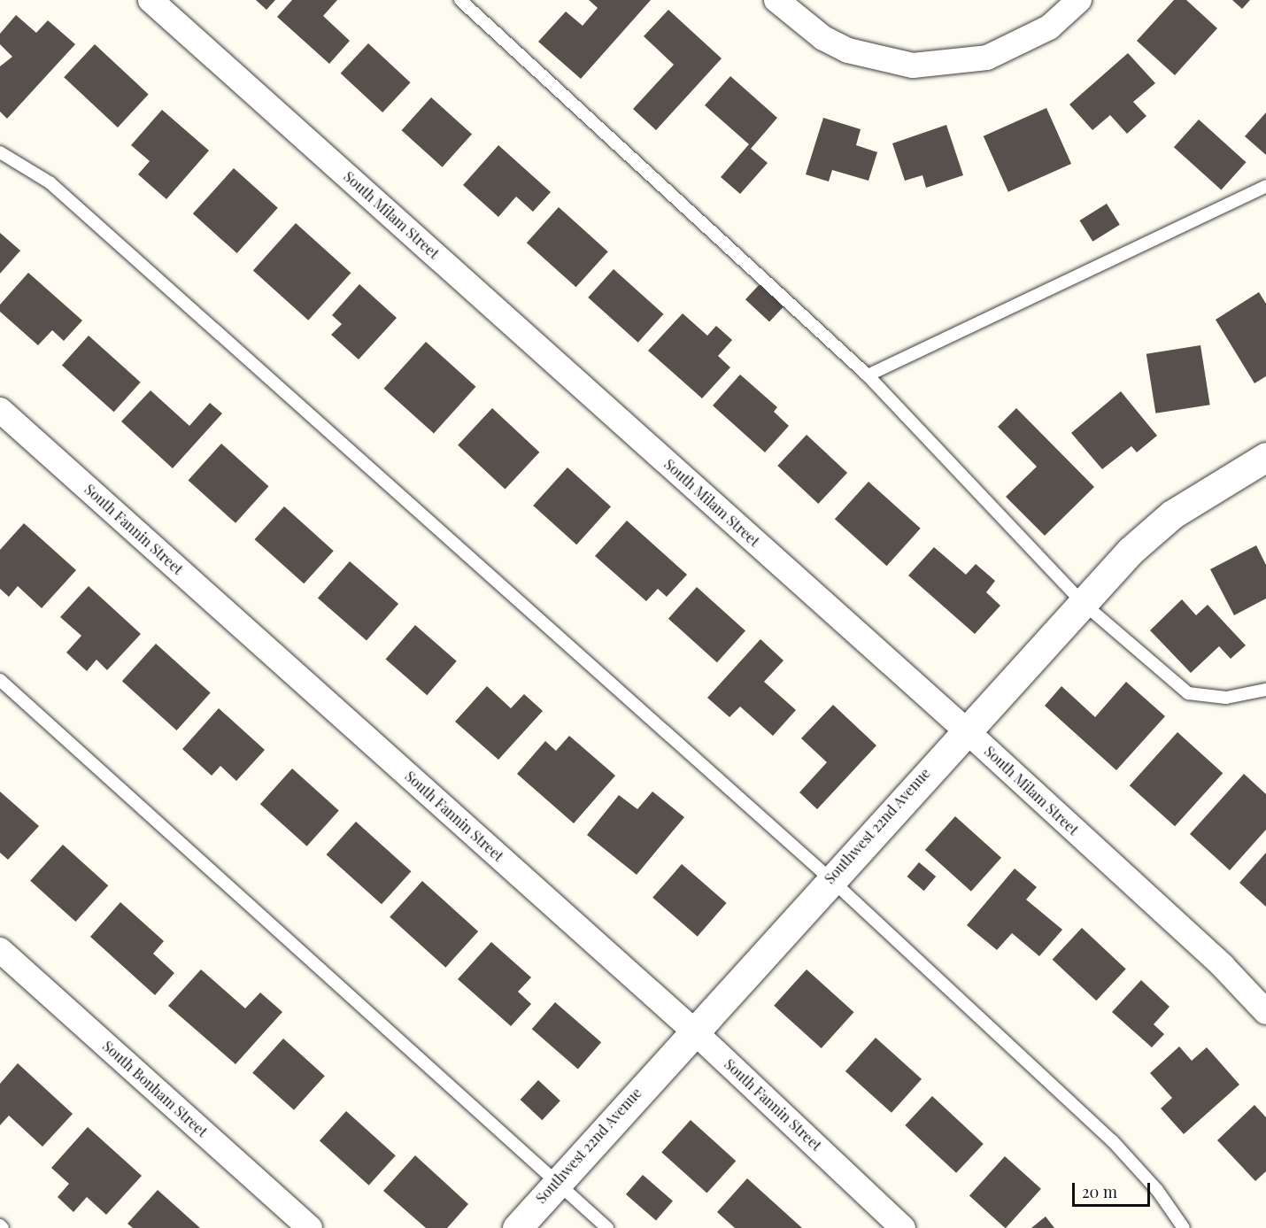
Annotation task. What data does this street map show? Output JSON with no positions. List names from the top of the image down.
{
  "streets": {
    "street": [
      "South Milam Street",
      "South Fannin Street",
      "Southwest 22nd Avenue",
      "South Bonham Street"
    ]
  },
  "crossings": [
    ["South Milam Street", "Southwest 22nd Avenue"],
    ["South Fannin Street", "Southwest 22nd Avenue"]
  ],
  "scale_bar": "20 m"
}
